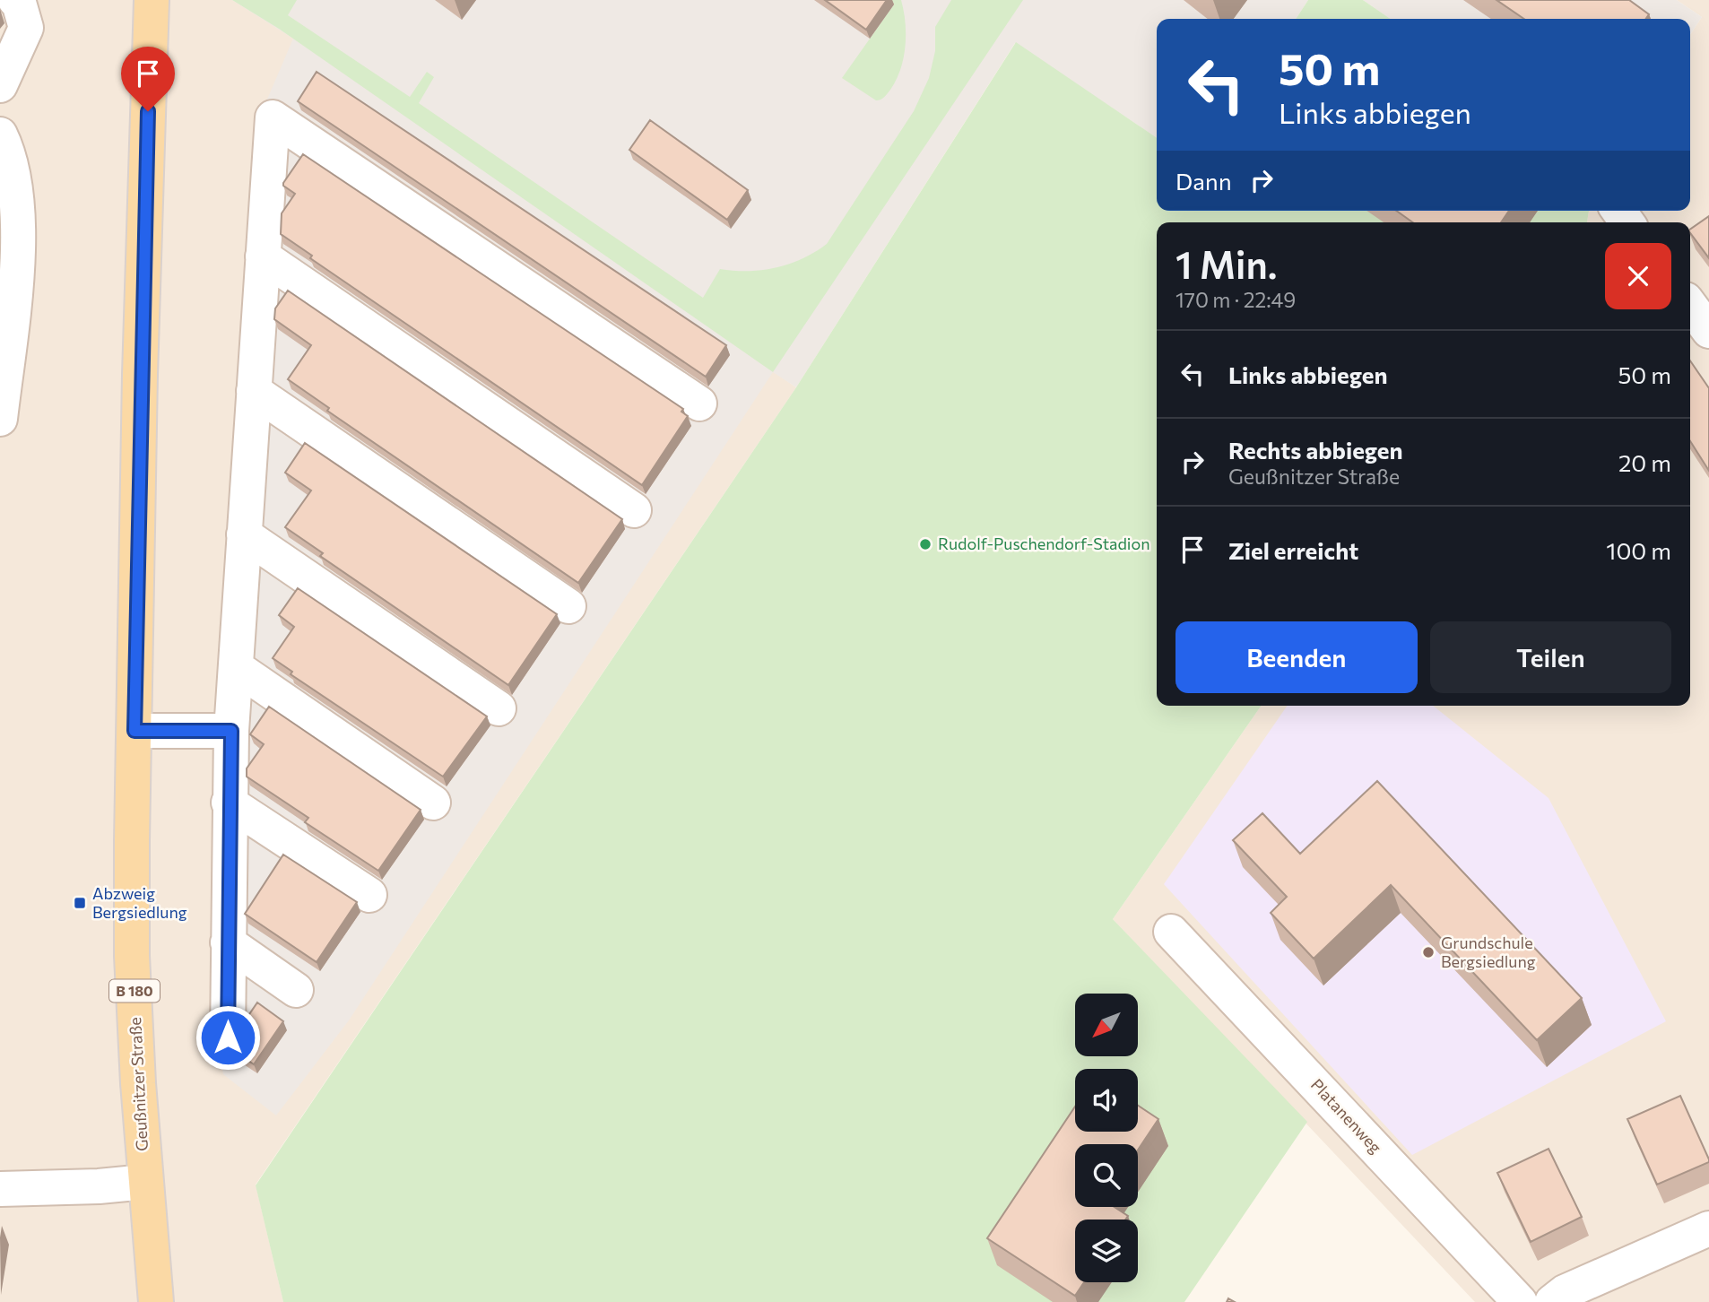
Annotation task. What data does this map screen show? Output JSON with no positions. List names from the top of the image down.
{
  "streets": {
    "main road": ["B 180", "Geußnitzer Straße"],
    "street": ["Platanenweg"]
  },
  "places": {
    "other": ["Rudolf-Puschendorf-Stadion", "Grundschule Bergsiedlung"],
    "transit": ["Abzweig Bergsiedlung"]
  },
  "north": "bottom left",
  "page": {
    "turn": ["50 m", "Links abbiegen"],
    "then": "Dann",
    "heading": ["1 Min.", "170 m · 22:49"],
    "list": [
      {
        "name": "Links abbiegen",
        "value": "50 m"
      },
      {
        "name": "Rechts abbiegen",
        "note": "Geußnitzer Straße",
        "value": "20 m"
      },
      {
        "name": "Ziel erreicht",
        "value": "100 m"
      }
    ],
    "buttons": ["Beenden", "Teilen"]
  }
}
